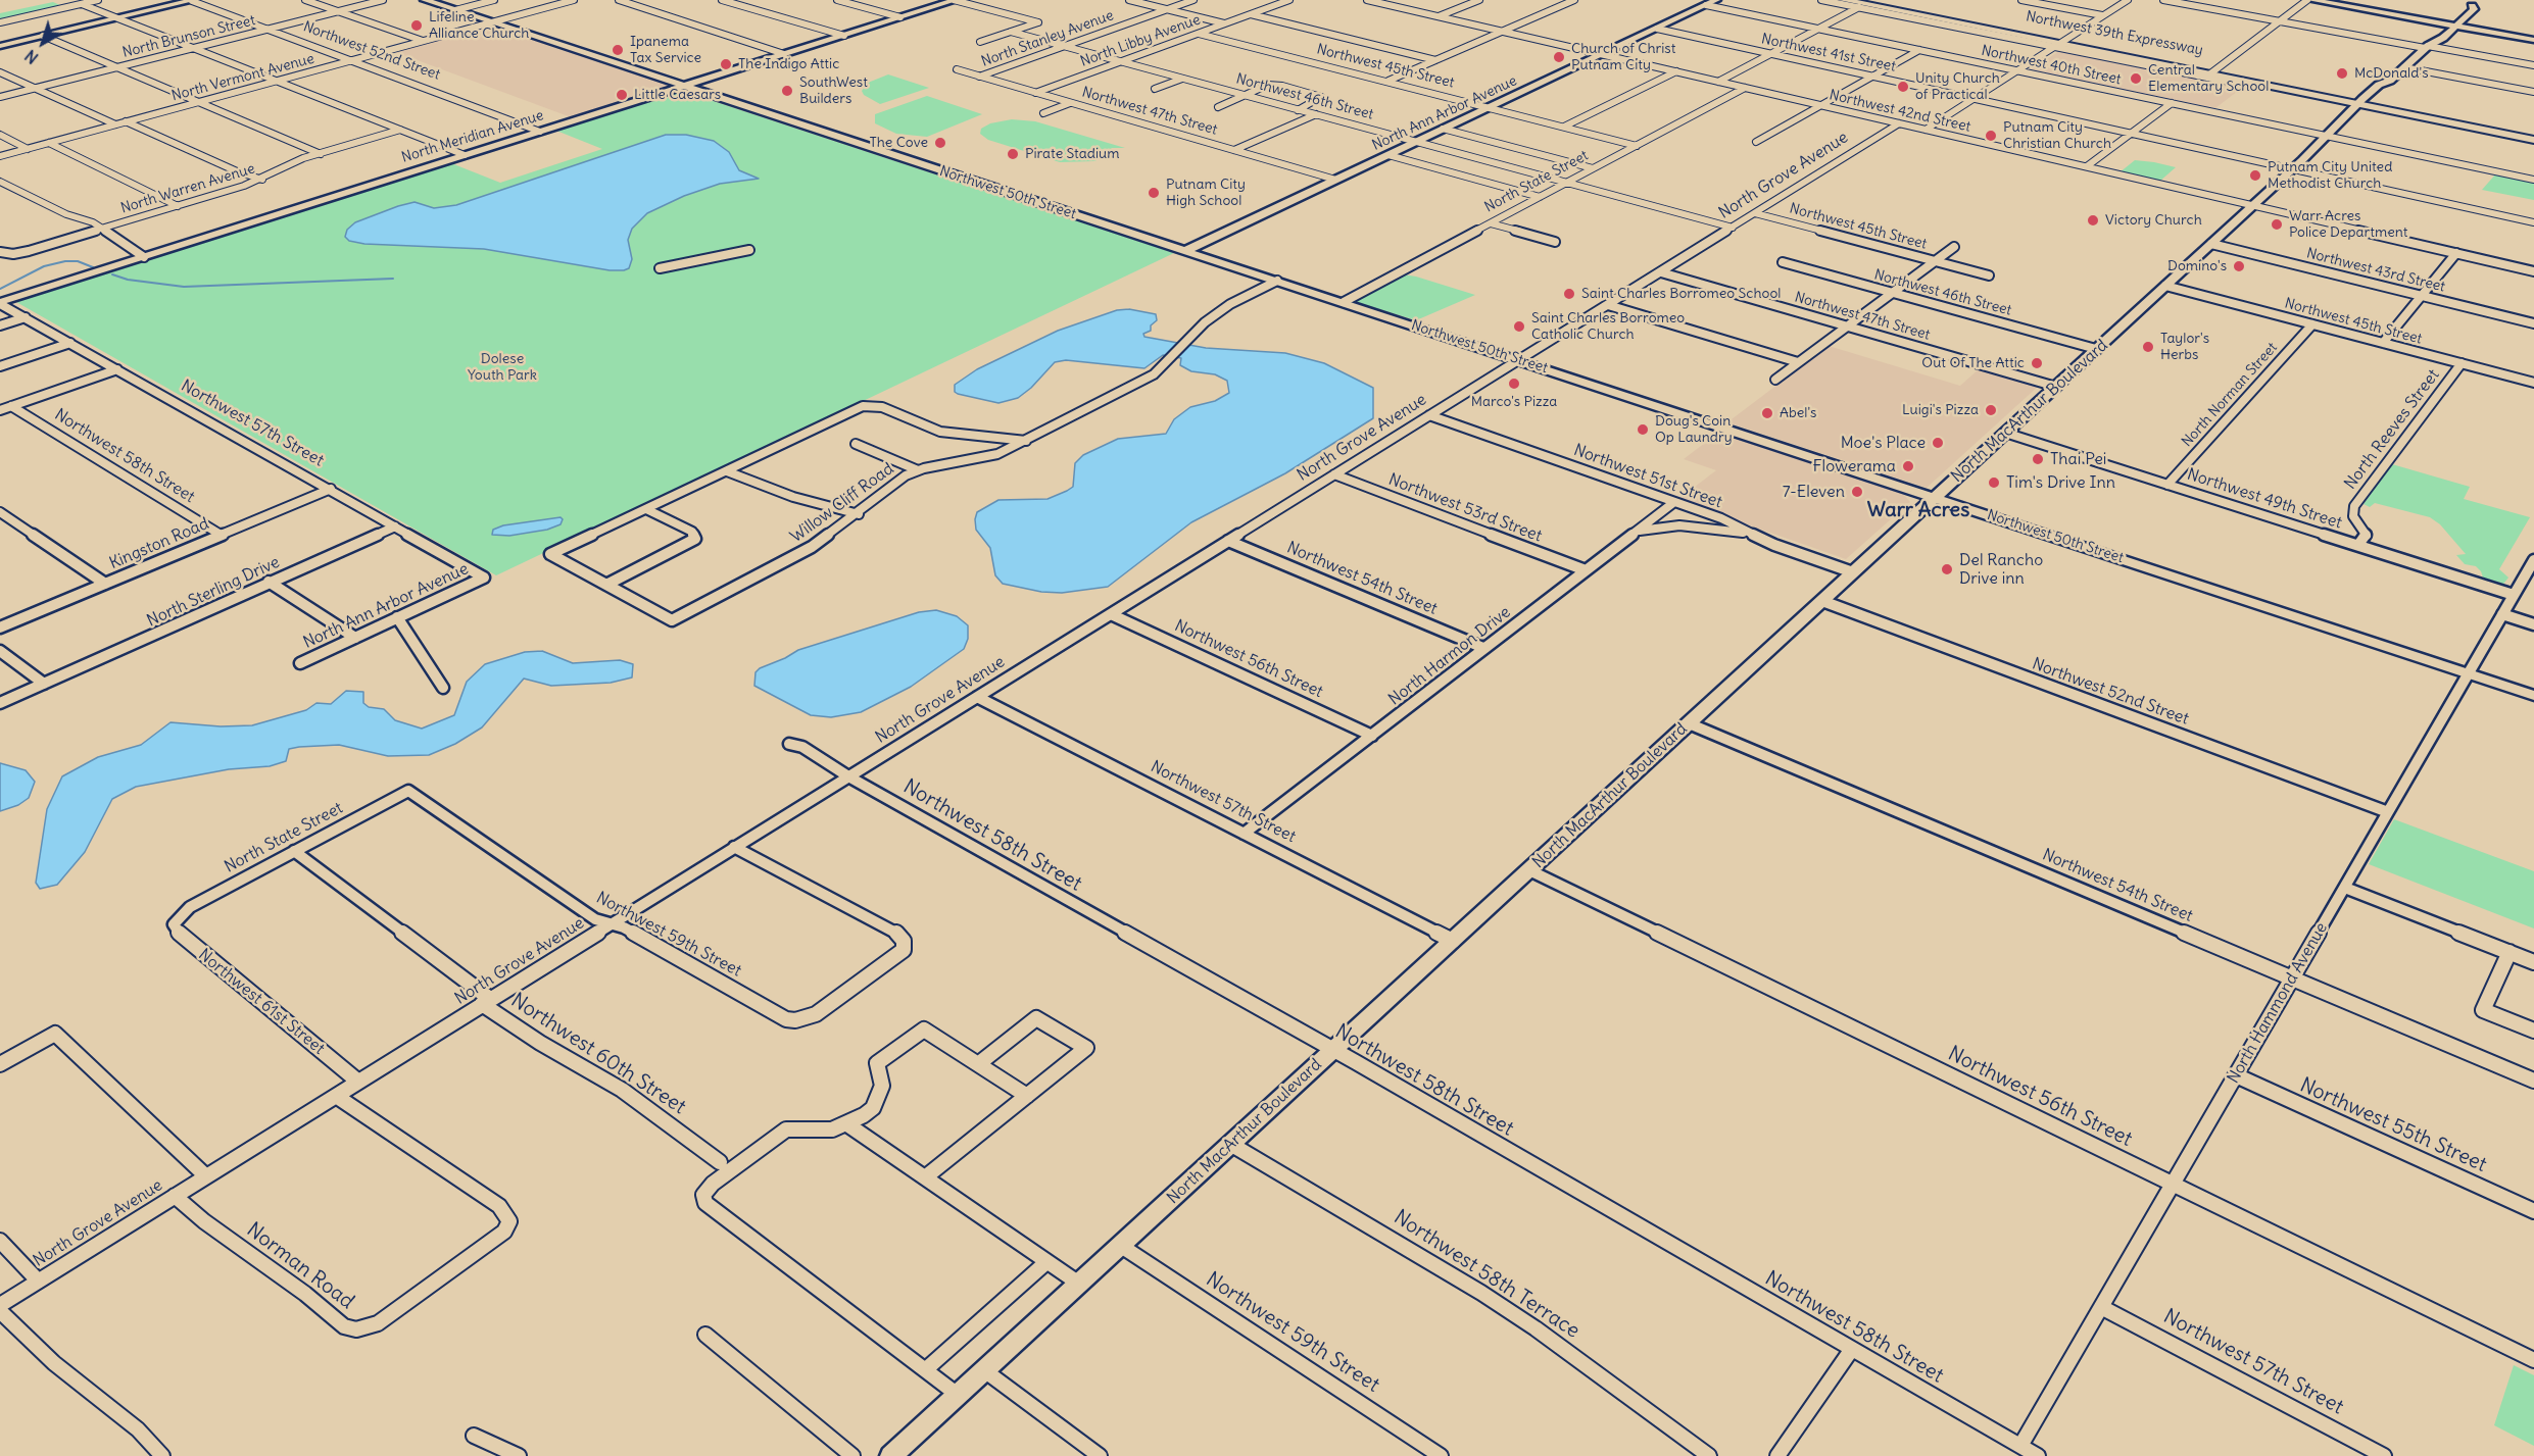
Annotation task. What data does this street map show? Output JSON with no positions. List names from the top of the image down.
{
  "streets": {
    "highway": ["Northwest 39th Expressway"],
    "main road": [
      "North Ann Arbor Avenue",
      "North Meridian Avenue",
      "Northwest 50th Street",
      "North MacArthur Boulevard"
    ],
    "street": [
      "North Brunson Street",
      "North Stanley Avenue",
      "North Libby Avenue",
      "Northwest 52nd Street",
      "Northwest 41st Street",
      "Northwest 40th Street",
      "Northwest 45th Street",
      "North Vermont Avenue",
      "Northwest 46th Street",
      "Northwest 47th Street",
      "Northwest 42nd Street",
      "North Grove Avenue",
      "North State Street",
      "North Warren Avenue",
      "Northwest 43rd Street",
      "North Norman Street",
      "Northwest 57th Street",
      "North Reeves Street",
      "Northwest 58th Street",
      "Northwest 51st Street",
      "Northwest 49th Street",
      "Willow Cliff Road",
      "Northwest 53rd Street",
      "Kingston Road",
      "Northwest 54th Street",
      "North Sterling Drive",
      "North Harmon Drive",
      "Northwest 56th Street",
      "Northwest 59th Street",
      "Northwest 61st Street",
      "North Hammond Avenue",
      "Northwest 60th Street",
      "Northwest 55th Street",
      "Norman Road",
      "Northwest 58th Terrace"
    ]
  },
  "crossings": [
    ["Northwest 39th Expressway", "North MacArthur Boulevard"],
    ["North Brunson Street", "Northwest 52nd Street"],
    ["North Stanley Avenue", "Northwest 46th Street"],
    ["North Stanley Avenue", "Northwest 47th Street"],
    ["North Libby Avenue", "Northwest 45th Street"],
    ["North Libby Avenue", "Northwest 46th Street"],
    ["North Libby Avenue", "Northwest 47th Street"],
    ["Northwest 52nd Street", "North Vermont Avenue"],
    ["Northwest 52nd Street", "North Meridian Avenue"],
    ["Northwest 52nd Street", "North MacArthur Boulevard"],
    ["Northwest 52nd Street", "North Hammond Avenue"],
    ["Northwest 41st Street", "North Ann Arbor Avenue"],
    ["Northwest 41st Street", "North MacArthur Boulevard"],
    ["Northwest 40th Street", "North Ann Arbor Avenue"],
    ["Northwest 40th Street", "North MacArthur Boulevard"],
    ["Northwest 45th Street", "North Ann Arbor Avenue"],
    ["Northwest 45th Street", "North Grove Avenue"],
    ["Northwest 45th Street", "North State Street"],
    ["Northwest 45th Street", "North Norman Street"],
    ["Northwest 45th Street", "North MacArthur Boulevard"],
    ["Northwest 45th Street", "North Reeves Street"],
    ["North Vermont Avenue", "Northwest 50th Street"],
    ["Northwest 46th Street", "North Ann Arbor Avenue"],
    ["Northwest 46th Street", "North Grove Avenue"],
    ["Northwest 46th Street", "North State Street"],
    ["Northwest 46th Street", "North MacArthur Boulevard"],
    ["Northwest 47th Street", "North Ann Arbor Avenue"],
    ["Northwest 47th Street", "North Grove Avenue"],
    ["Northwest 47th Street", "North MacArthur Boulevard"],
    ["Northwest 42nd Street", "North Ann Arbor Avenue"],
    ["Northwest 42nd Street", "North Grove Avenue"],
    ["Northwest 42nd Street", "North State Street"],
    ["Northwest 42nd Street", "North MacArthur Boulevard"],
    ["North Ann Arbor Avenue", "Northwest 50th Street"],
    ["North Ann Arbor Avenue", "Northwest 57th Street"],
    ["North Meridian Avenue", "Northwest 50th Street"],
    ["North Meridian Avenue", "Northwest 57th Street"],
    ["North Grove Avenue", "Northwest 50th Street"],
    ["North Grove Avenue", "Northwest 57th Street"],
    ["North Grove Avenue", "Northwest 58th Street"],
    ["North Grove Avenue", "Northwest 51st Street"],
    ["North Grove Avenue", "Northwest 53rd Street"],
    ["North Grove Avenue", "Northwest 54th Street"],
    ["North Grove Avenue", "Northwest 56th Street"],
    ["North Grove Avenue", "Northwest 59th Street"],
    ["North Grove Avenue", "Northwest 61st Street"],
    ["North Grove Avenue", "Northwest 60th Street"],
    ["North Grove Avenue", "Norman Road"],
    ["North State Street", "Northwest 50th Street"],
    ["North State Street", "Northwest 59th Street"],
    ["North State Street", "Northwest 61st Street"],
    ["North State Street", "Northwest 60th Street"],
    ["Northwest 50th Street", "North MacArthur Boulevard"],
    ["Northwest 50th Street", "Willow Cliff Road"],
    ["Northwest 50th Street", "North Hammond Avenue"],
    ["Northwest 43rd Street", "North MacArthur Boulevard"],
    ["North Norman Street", "Northwest 49th Street"],
    ["North MacArthur Boulevard", "Northwest 57th Street"],
    ["North MacArthur Boulevard", "Northwest 58th Street"],
    ["North MacArthur Boulevard", "Northwest 51st Street"],
    ["North MacArthur Boulevard", "Northwest 49th Street"],
    ["North MacArthur Boulevard", "Northwest 54th Street"],
    ["North MacArthur Boulevard", "Northwest 56th Street"],
    ["North MacArthur Boulevard", "Northwest 59th Street"],
    ["North MacArthur Boulevard", "Northwest 58th Terrace"],
    ["Northwest 57th Street", "Kingston Road"],
    ["Northwest 57th Street", "North Sterling Drive"],
    ["Northwest 57th Street", "North Harmon Drive"],
    ["Northwest 57th Street", "North Hammond Avenue"],
    ["North Reeves Street", "Northwest 49th Street"],
    ["Northwest 58th Street", "Kingston Road"],
    ["Northwest 58th Street", "North Hammond Avenue"],
    ["Northwest 51st Street", "North Harmon Drive"],
    ["Northwest 49th Street", "North Hammond Avenue"],
    ["Northwest 53rd Street", "North Harmon Drive"],
    ["Northwest 54th Street", "North Harmon Drive"],
    ["Northwest 54th Street", "North Hammond Avenue"],
    ["North Harmon Drive", "Northwest 56th Street"],
    ["Northwest 56th Street", "North Hammond Avenue"],
    ["North Hammond Avenue", "Northwest 55th Street"]
  ],
  "districts": ["Warr Acres"],
  "parks": ["Dolese Youth Park"],
  "places": [
    "Lifeline Alliance Church",
    "Ipanema Tax Service",
    "Church of Christ Putnam City",
    "The Indigo Attic",
    "McDonald's",
    "Central Elementary School",
    "Unity Church of Practical",
    "SouthWest Builders",
    "Little Caesars",
    "Putnam City Christian Church",
    "The Cove",
    "Pirate Stadium",
    "Putnam City United Methodist Church",
    "Putnam City High School",
    "Victory Church",
    "Warr Acres Police Department",
    "Domino's",
    "Saint Charles Borromeo School",
    "Saint Charles Borromeo Catholic Church",
    "Taylor's Herbs",
    "Out Of The Attic",
    "Marco's Pizza",
    "Luigi's Pizza",
    "Abel's",
    "Doug's Coin Op Laundry",
    "Moe's Place",
    "Thai Pei",
    "Flowerama",
    "Tim's Drive Inn",
    "7-Eleven",
    "Del Rancho Drive inn"
  ],
  "north": "bottom left"
}
